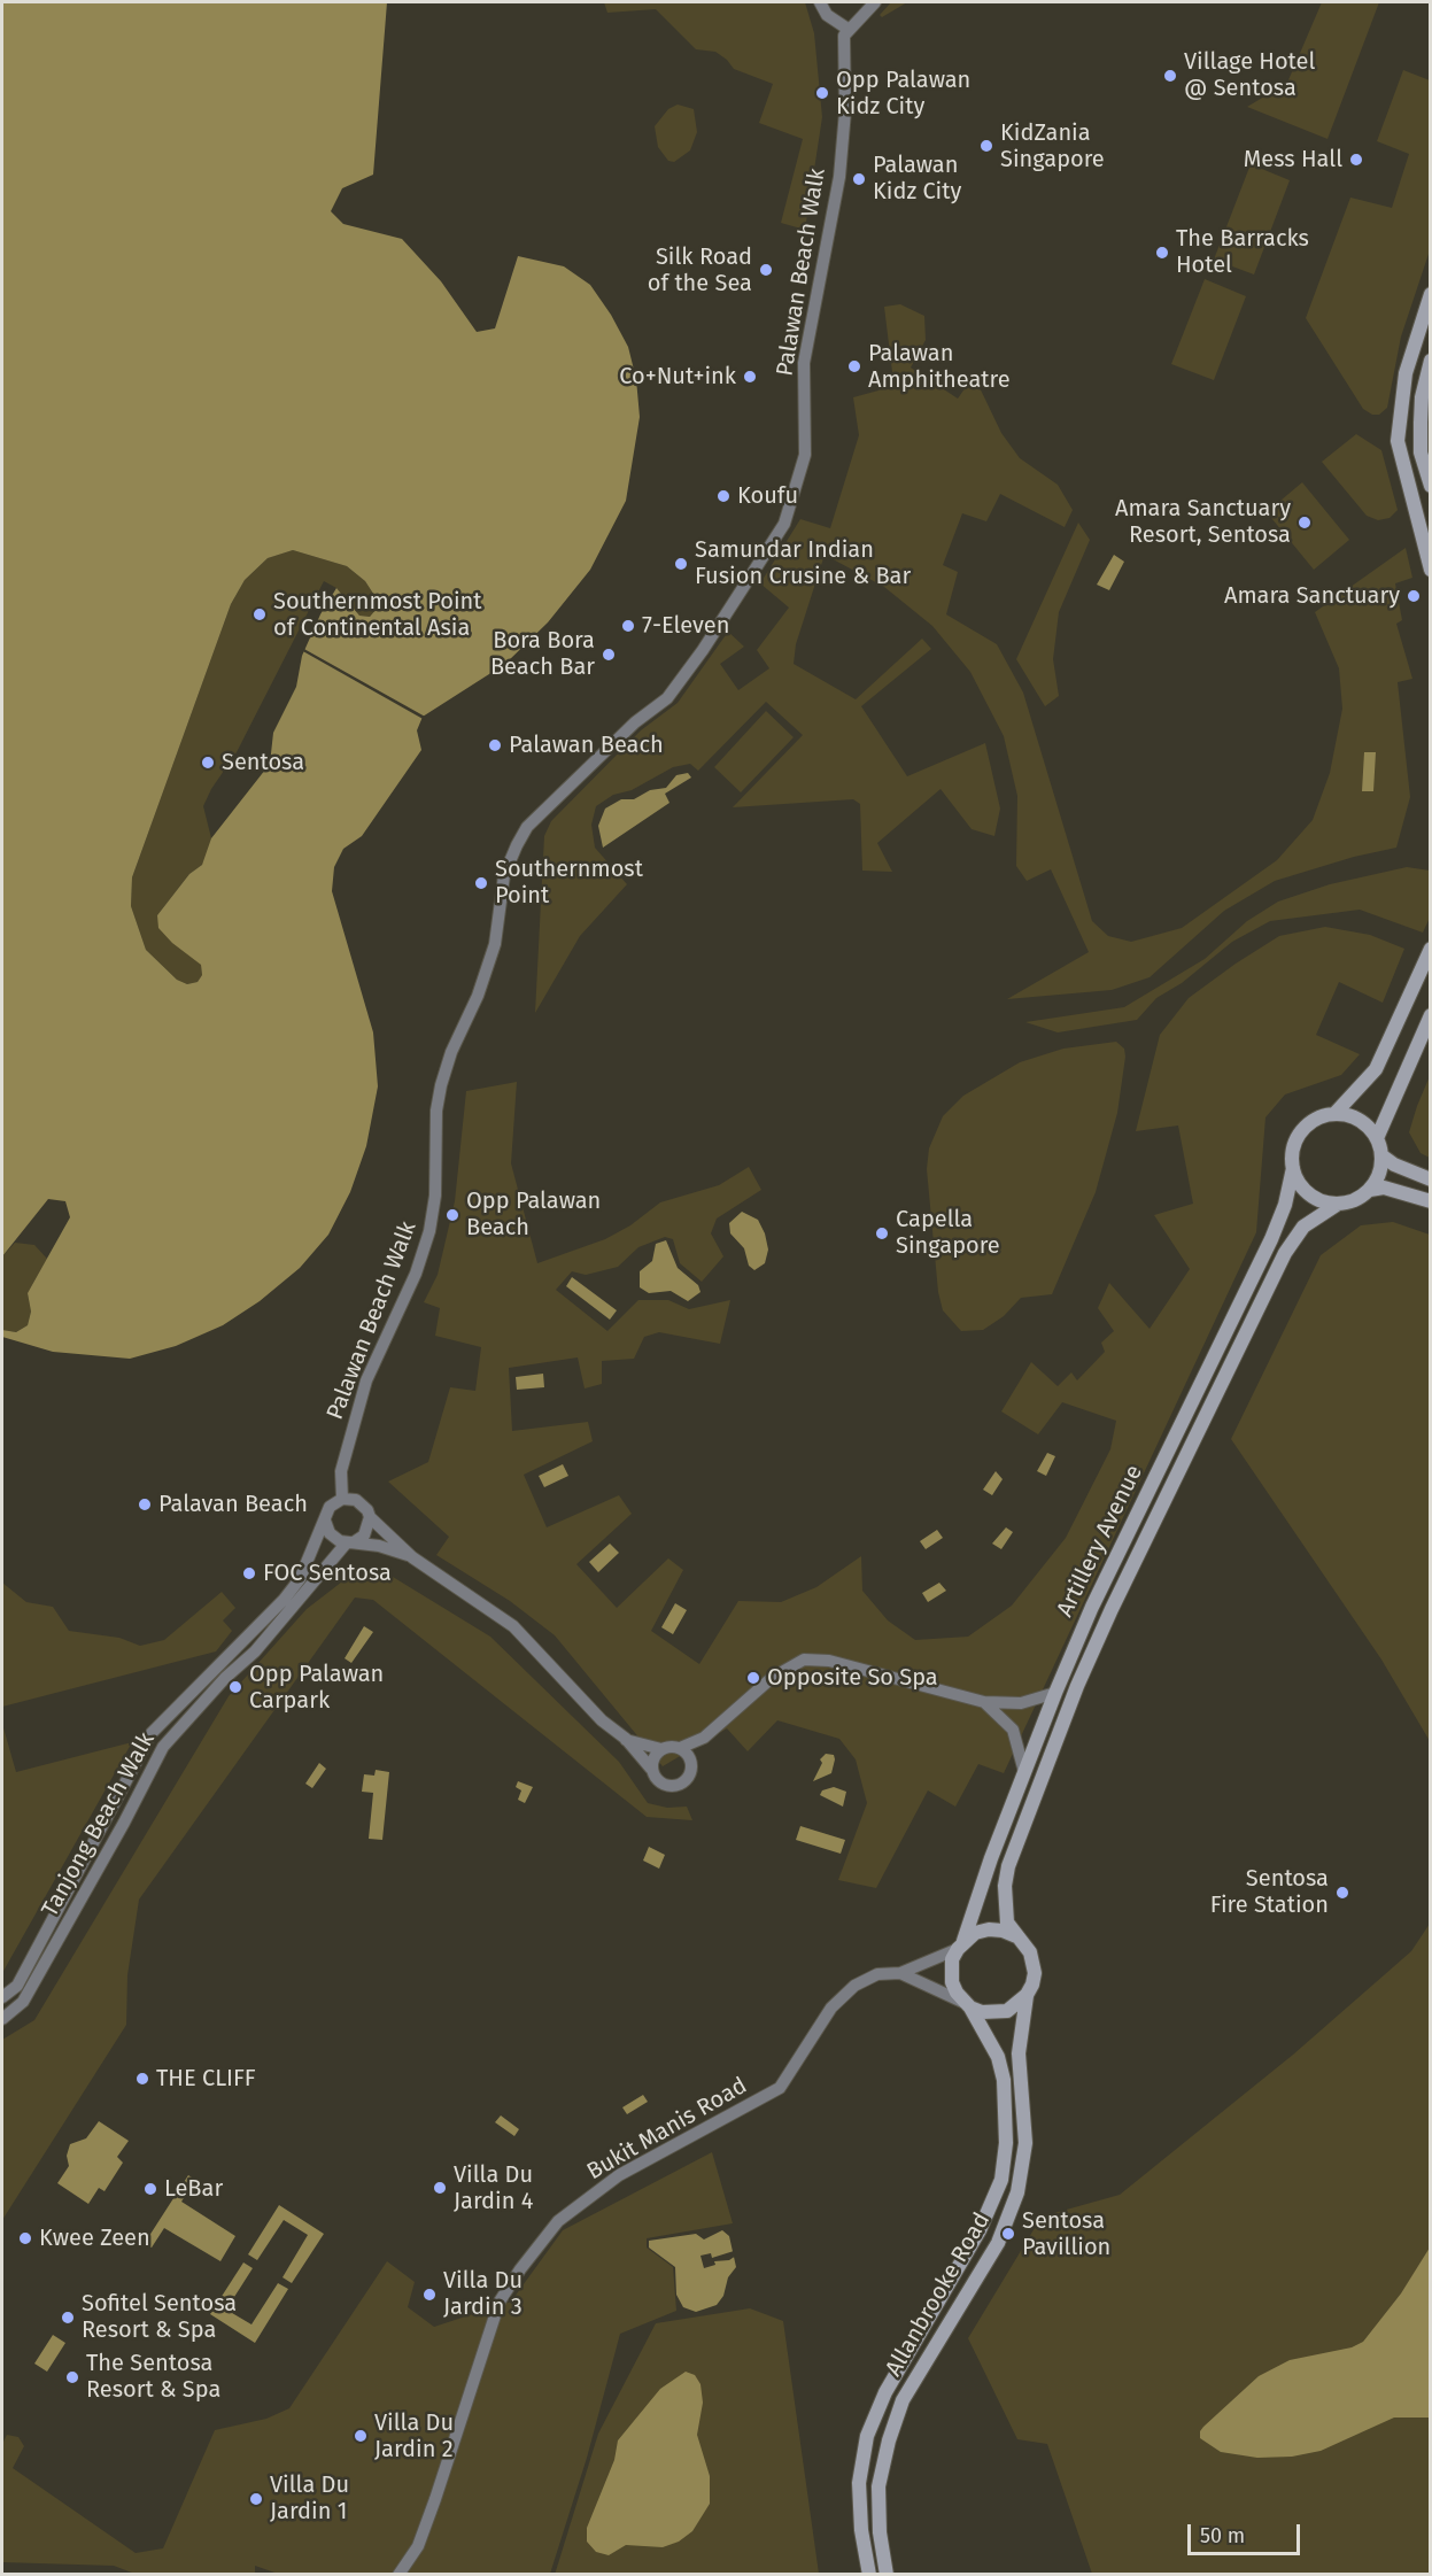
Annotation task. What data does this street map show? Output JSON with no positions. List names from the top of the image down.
{
  "streets": {
    "street": [
      "Palawan Beach Walk",
      "Artillery Avenue",
      "Tanjong Beach Walk",
      "Bukit Manis Road",
      "Allanbrooke Road"
    ]
  },
  "crossings": [
    ["Palawan Beach Walk", "Tanjong Beach Walk"],
    ["Artillery Avenue", "Allanbrooke Road"]
  ],
  "places": [
    "Village Hotel @ Sentosa",
    "Opp Palawan Kidz City",
    "KidZania Singapore",
    "Mess Hall",
    "Palawan Kidz City",
    "The Barracks Hotel",
    "Silk Road of the Sea",
    "Palawan Amphitheatre",
    "Co+Nut+ink",
    "Koufu",
    "Amara Sanctuary Resort, Sentosa",
    "Samundar Indian Fusion Crusine & Bar",
    "Amara Sanctuary",
    "Southernmost Point of Continental Asia",
    "7-Eleven",
    "Bora Bora Beach Bar",
    "Palawan Beach",
    "Sentosa",
    "Southernmost Point",
    "Opp Palawan Beach",
    "Capella Singapore",
    "Palavan Beach",
    "FOC Sentosa",
    "Opposite So Spa",
    "Opp Palawan Carpark",
    "Sentosa Fire Station",
    "THE CLIFF",
    "Villa Du Jardin 4",
    "LeBar",
    "Sentosa Pavillion",
    "Kwee Zeen",
    "Villa Du Jardin 3",
    "Sofitel Sentosa Resort & Spa",
    "The Sentosa Resort & Spa",
    "Villa Du Jardin 2",
    "Villa Du Jardin 1"
  ],
  "scale_bar": "50 m"
}
